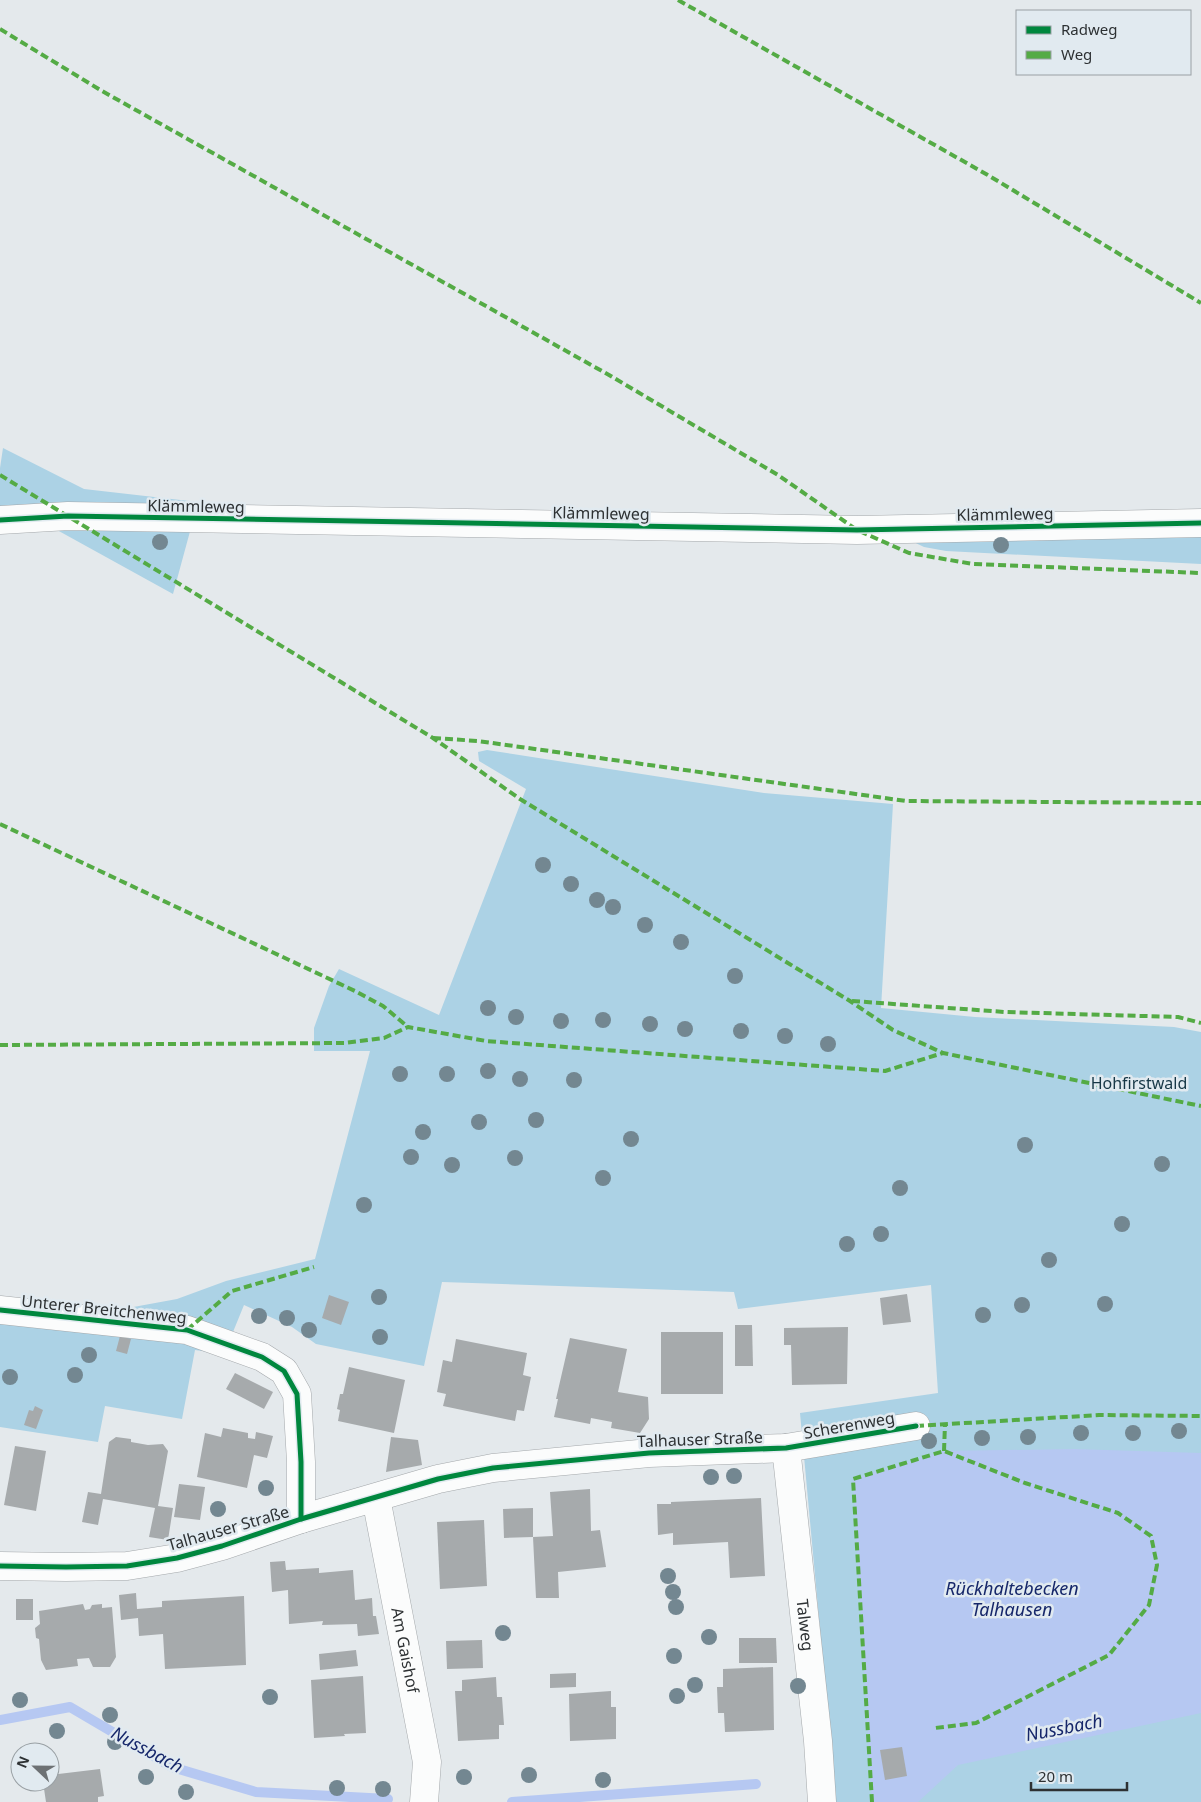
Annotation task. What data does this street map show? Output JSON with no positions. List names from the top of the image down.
{
  "streets": {
    "street": [
      "Klämmleweg",
      "Unterer Breitchenweg",
      "Scherenweg",
      "Talhauser Straße",
      "Talweg",
      "Am Gaishof"
    ]
  },
  "crossings": [
    ["Unterer Breitchenweg", "Talhauser Straße"],
    ["Scherenweg", "Talhauser Straße"],
    ["Scherenweg", "Talweg"],
    ["Talhauser Straße", "Talweg"],
    ["Talhauser Straße", "Am Gaishof"]
  ],
  "water": ["Rückhaltebecken Talhausen", "Nussbach"],
  "parks": ["Hohfirstwald"],
  "legend": ["Radweg", "Weg"],
  "scale_bar": "20 m",
  "north": "left"
}
